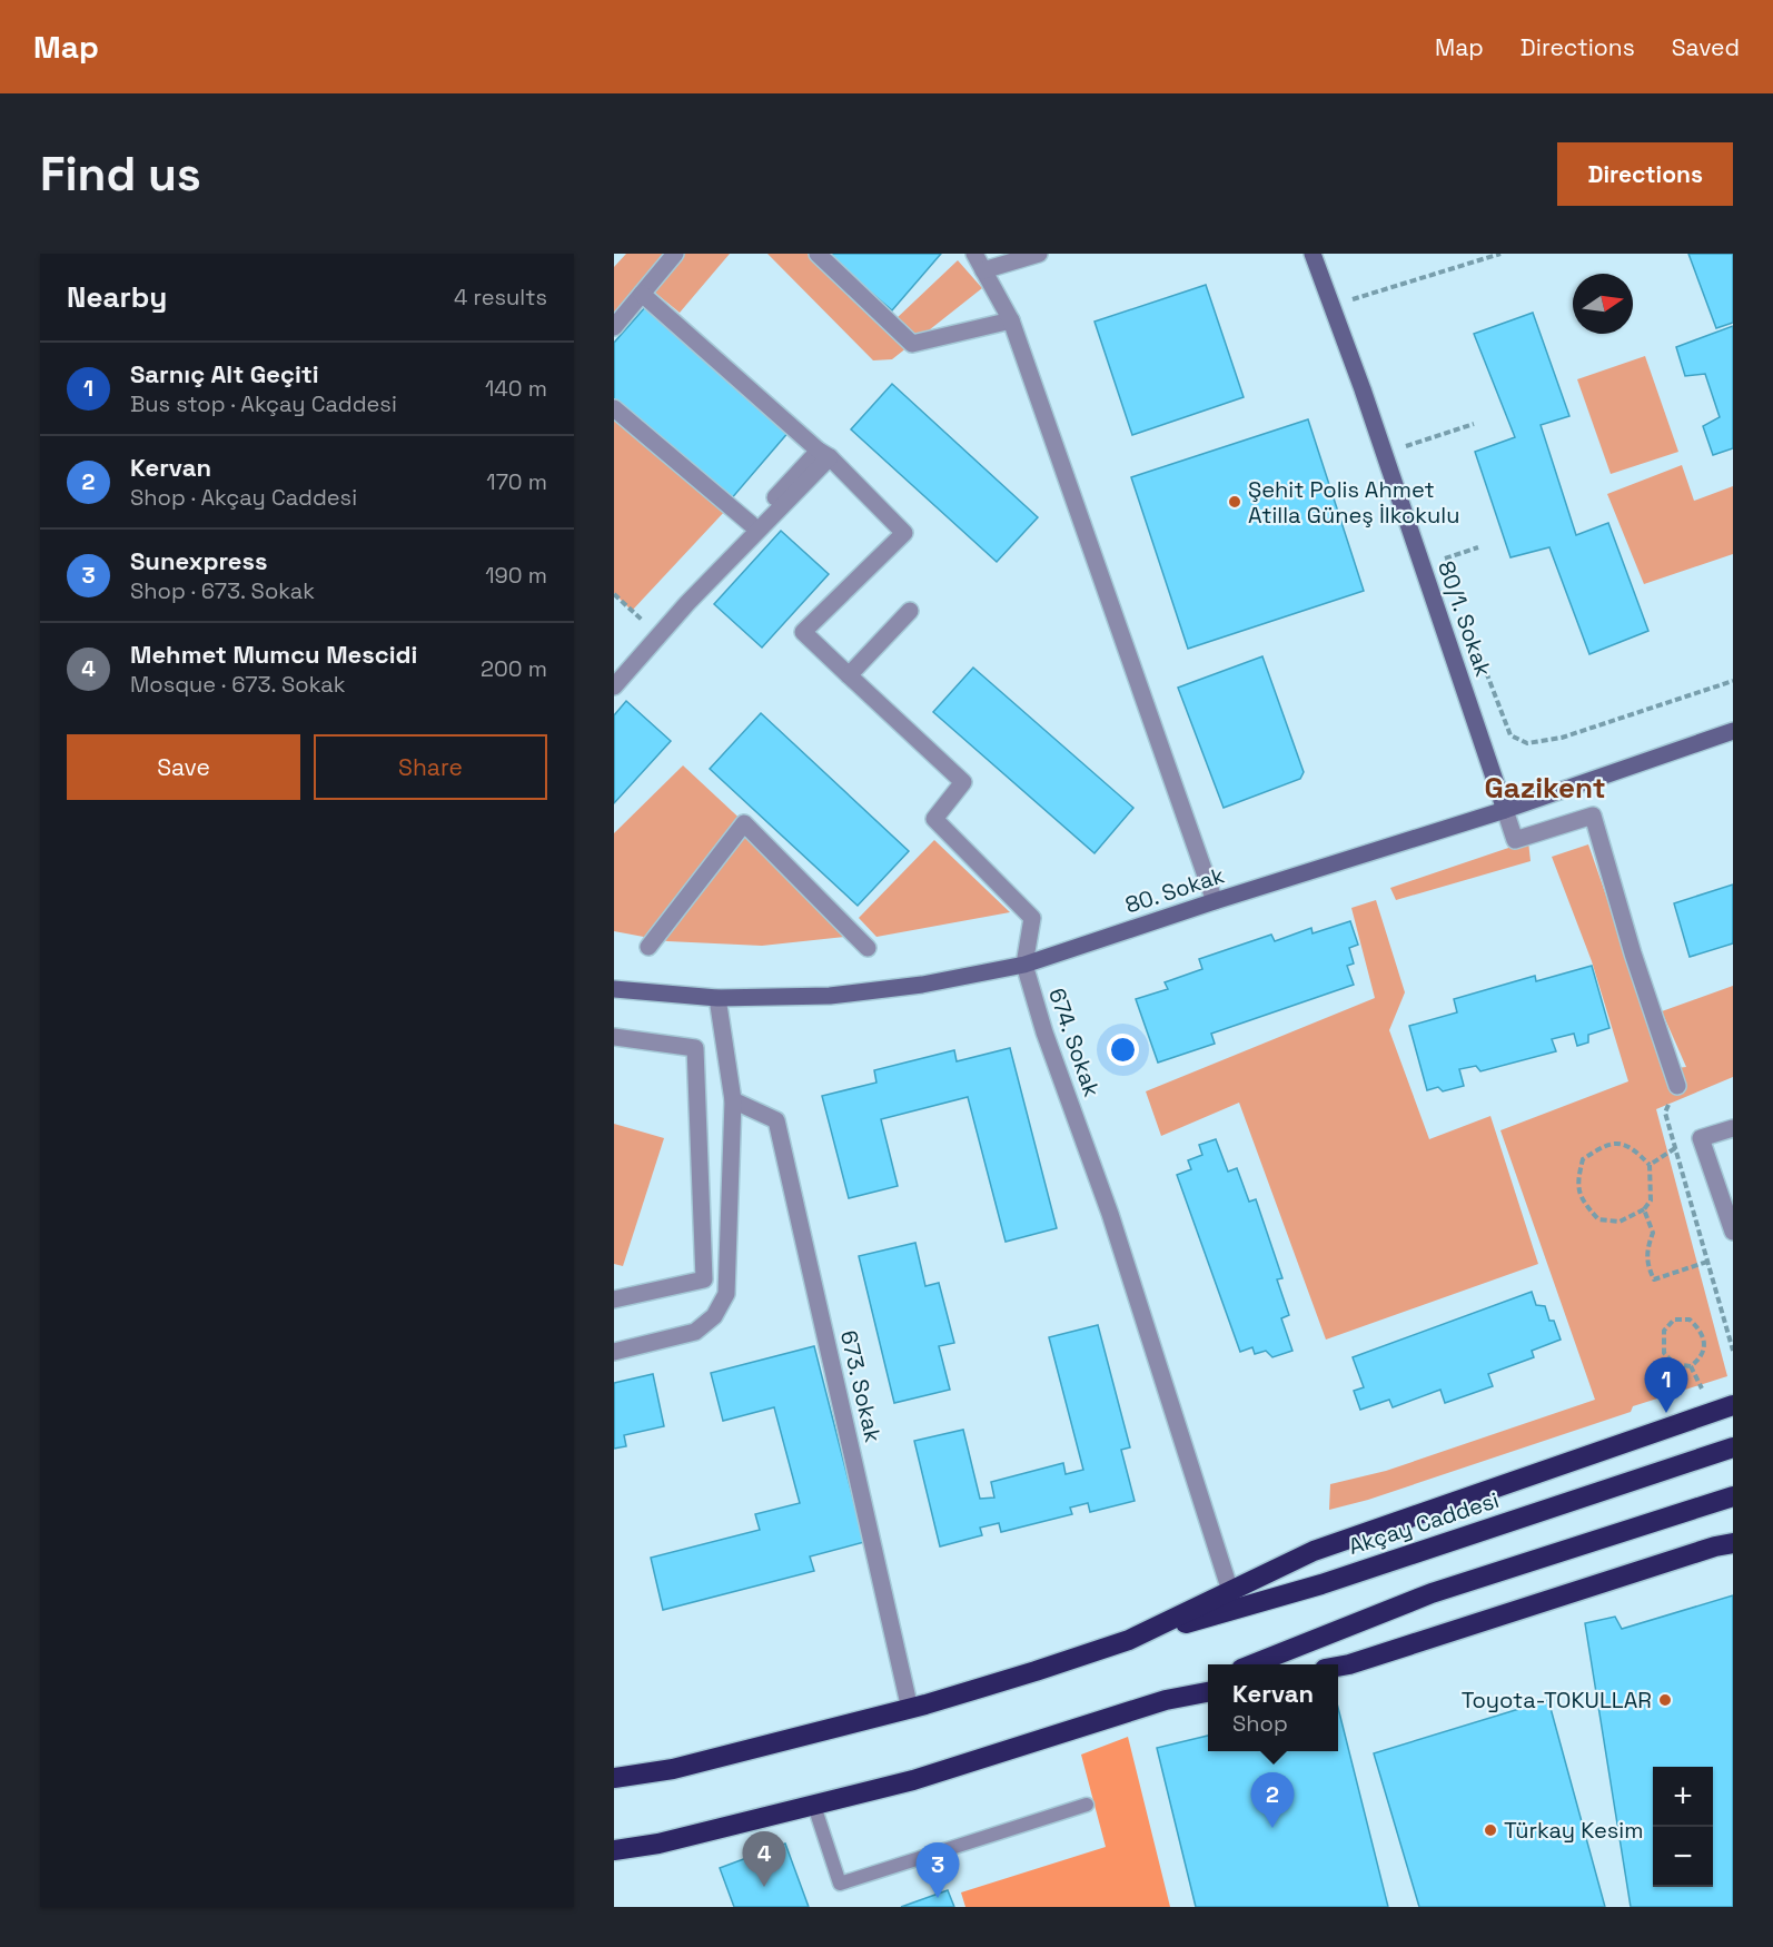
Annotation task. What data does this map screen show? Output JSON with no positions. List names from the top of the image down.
{
  "streets": {
    "highway": ["Akçay Caddesi"],
    "street": [
      "80/1. Sokak",
      "80. Sokak",
      "674. Sokak",
      "673. Sokak"
    ]
  },
  "crossings": [
    ["80/1. Sokak", "80. Sokak"],
    ["80. Sokak", "674. Sokak"]
  ],
  "districts": ["Gazikent"],
  "places": ["Şehit Polis Ahmet Atilla Güneş İlkokulu", "Toyota-TOKULLAR", "Türkay Kesim"],
  "north": "right",
  "page": {
    "header": "Map",
    "nav": ["Map", "Directions", "Saved"],
    "buttons": [
      "Directions",
      ["Save", "Share"]
    ],
    "title": "Find us",
    "heading": ["Nearby", "4 results"],
    "list": [
      {
        "mark": "1",
        "name": "Sarnıç Alt Geçiti",
        "note": "Bus stop · Akçay Caddesi",
        "value": "140 m"
      },
      {
        "mark": "2",
        "name": "Kervan",
        "note": "Shop · Akçay Caddesi",
        "value": "170 m"
      },
      {
        "mark": "3",
        "name": "Sunexpress",
        "note": "Shop · 673. Sokak",
        "value": "190 m"
      },
      {
        "mark": "4",
        "name": "Mehmet Mumcu Mescidi",
        "note": "Mosque · 673. Sokak",
        "value": "200 m"
      }
    ],
    "pins": [
      "1",
      "2",
      "4",
      "3"
    ],
    "popup": ["Kervan", "Shop"],
    "map_buttons": ["+", "−"]
  }
}
